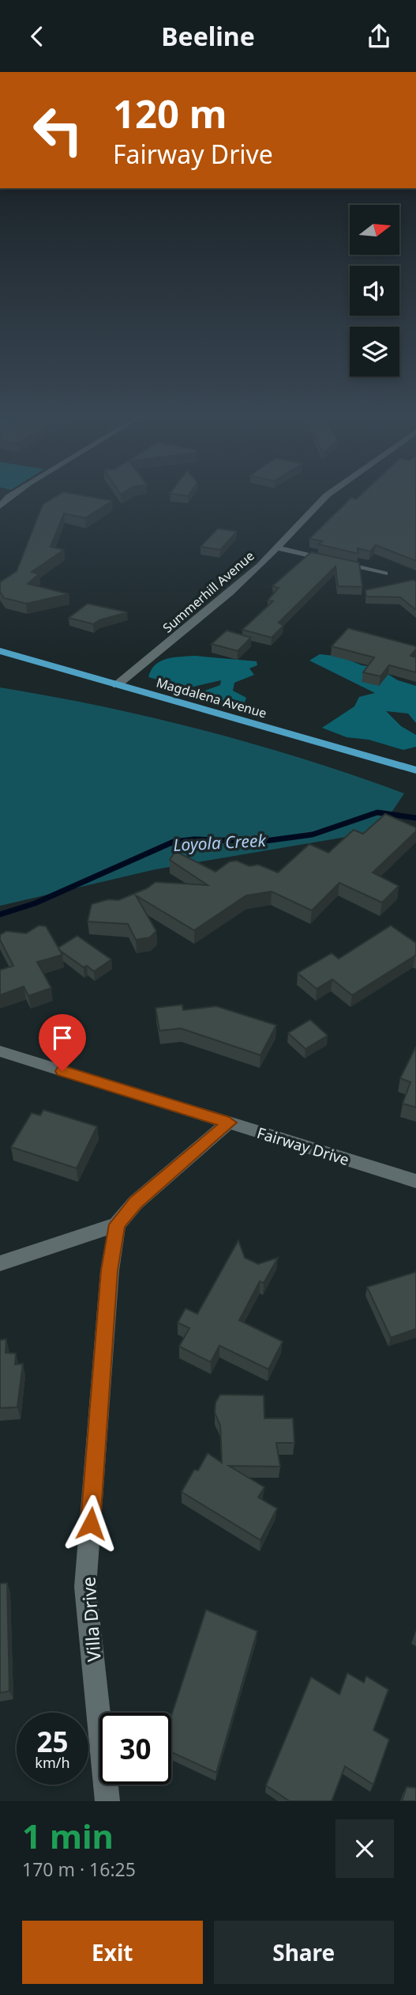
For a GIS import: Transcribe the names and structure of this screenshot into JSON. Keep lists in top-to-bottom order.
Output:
{
  "streets": {
    "main road": ["Magdalena Avenue"],
    "street": ["Summerhill Avenue", "Fairway Drive", "Villa Drive"]
  },
  "crossings": [
    ["Summerhill Avenue", "Magdalena Avenue"]
  ],
  "water": ["Loyola Creek"],
  "north": "right",
  "page": {
    "header": "Beeline",
    "turn": ["120 m", "Fairway Drive"],
    "speed": "25 km/h",
    "limit": "30",
    "heading": ["1 min", "170 m · 16:25"],
    "buttons": ["Exit", "Share"]
  }
}
